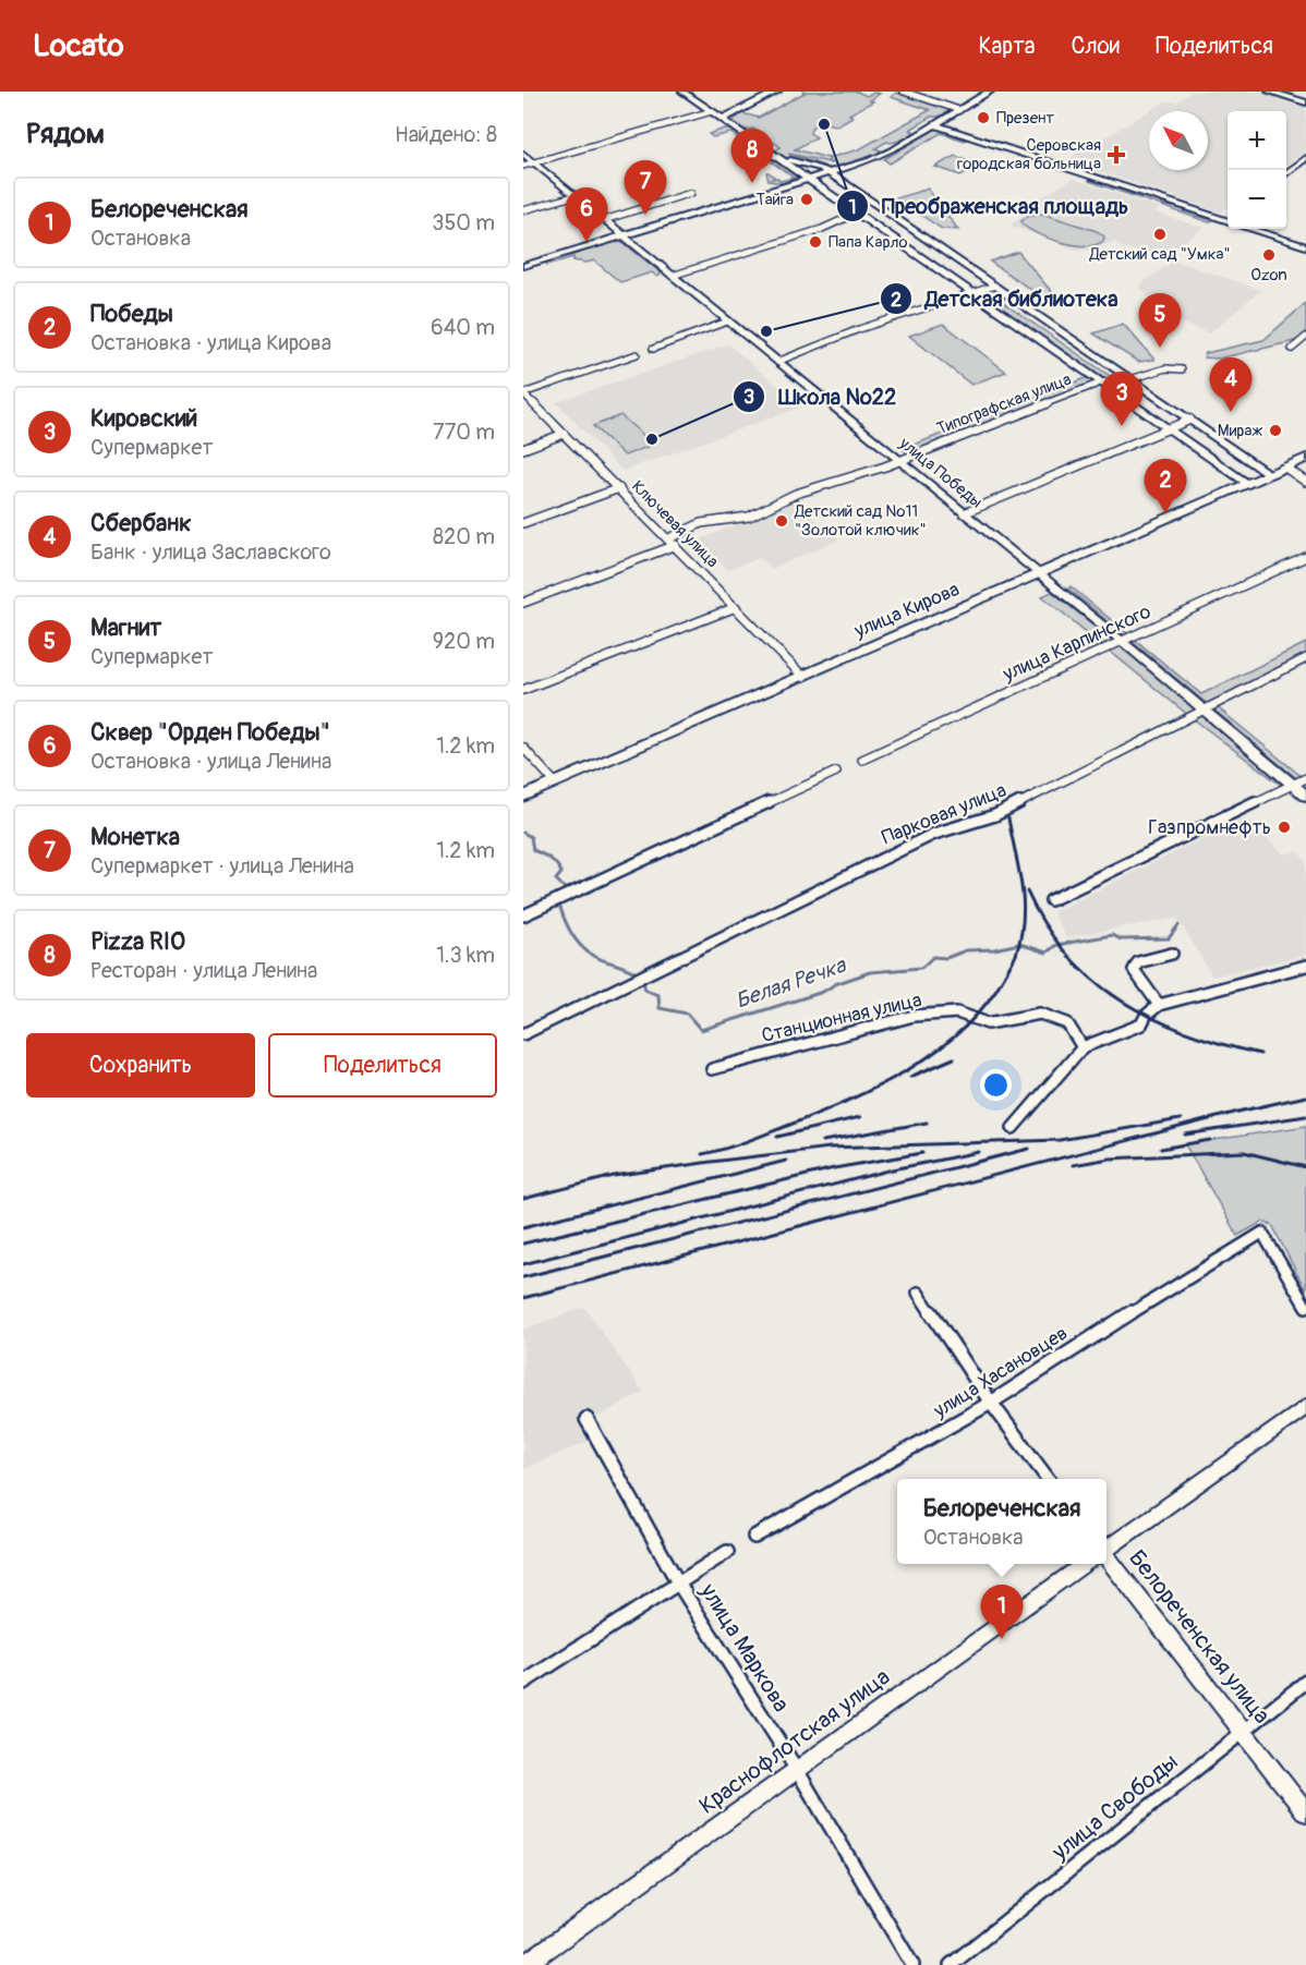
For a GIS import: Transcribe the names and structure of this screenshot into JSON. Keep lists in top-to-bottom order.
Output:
{
  "streets": {
    "main road": ["улица Кирова"],
    "street": [
      "Типографская улица",
      "улица Победы",
      "Ключевая улица",
      "улица Карпинского",
      "Парковая улица",
      "Станционная улица",
      "улица Хасановцев",
      "Белореченская улица",
      "улица Маркова",
      "Краснофлотская улица",
      "улица Свободы"
    ]
  },
  "crossings": [
    ["Типографская улица", "улица Победы"],
    ["Типографская улица", "Ключевая улица"],
    ["улица Победы", "улица Кирова"],
    ["улица Победы", "улица Карпинского"],
    ["улица Победы", "Парковая улица"],
    ["Ключевая улица", "улица Кирова"],
    ["Белореченская улица", "улица Свободы"],
    ["улица Маркова", "Краснофлотская улица"]
  ],
  "water": ["Белая Речка"],
  "places": {
    "other": [
      "Презент",
      "Преображенская площадь",
      "Тайга",
      "Детский сад \"Умка\"",
      "Папа Карло",
      "Ozon",
      "Детская библиотека",
      "Мираж",
      "Школа №22",
      "Детский сад №11 \"Золотой ключик\"",
      "Газпромнефть"
    ],
    "health": ["Серовская городская больница"]
  },
  "north": "top left",
  "page": {
    "header": "Locato",
    "nav": ["Карта", "Слои", "Поделиться"],
    "heading": ["Рядом", "Найдено: 8"],
    "map_buttons": ["+", "−"],
    "pins": [
      "8",
      "7",
      "6",
      "5",
      "4",
      "3",
      "2",
      "1"
    ],
    "list": [
      {
        "mark": "1",
        "name": "Белореченская",
        "note": "Остановка",
        "value": "350 m"
      },
      {
        "mark": "2",
        "name": "Победы",
        "note": "Остановка · улица Кирова",
        "value": "640 m"
      },
      {
        "mark": "3",
        "name": "Кировский",
        "note": "Супермаркет",
        "value": "770 m"
      },
      {
        "mark": "4",
        "name": "Сбербанк",
        "note": "Банк · улица Заславского",
        "value": "820 m"
      },
      {
        "mark": "5",
        "name": "Магнит",
        "note": "Супермаркет",
        "value": "920 m"
      },
      {
        "mark": "6",
        "name": "Сквер \"Орден Победы\"",
        "note": "Остановка · улица Ленина",
        "value": "1.2 km"
      },
      {
        "mark": "7",
        "name": "Монетка",
        "note": "Супермаркет · улица Ленина",
        "value": "1.2 km"
      },
      {
        "mark": "8",
        "name": "Pizza RIO",
        "note": "Ресторан · улица Ленина",
        "value": "1.3 km"
      }
    ],
    "buttons": ["Сохранить", "Поделиться"],
    "popup": ["Белореченская", "Остановка"]
  }
}
